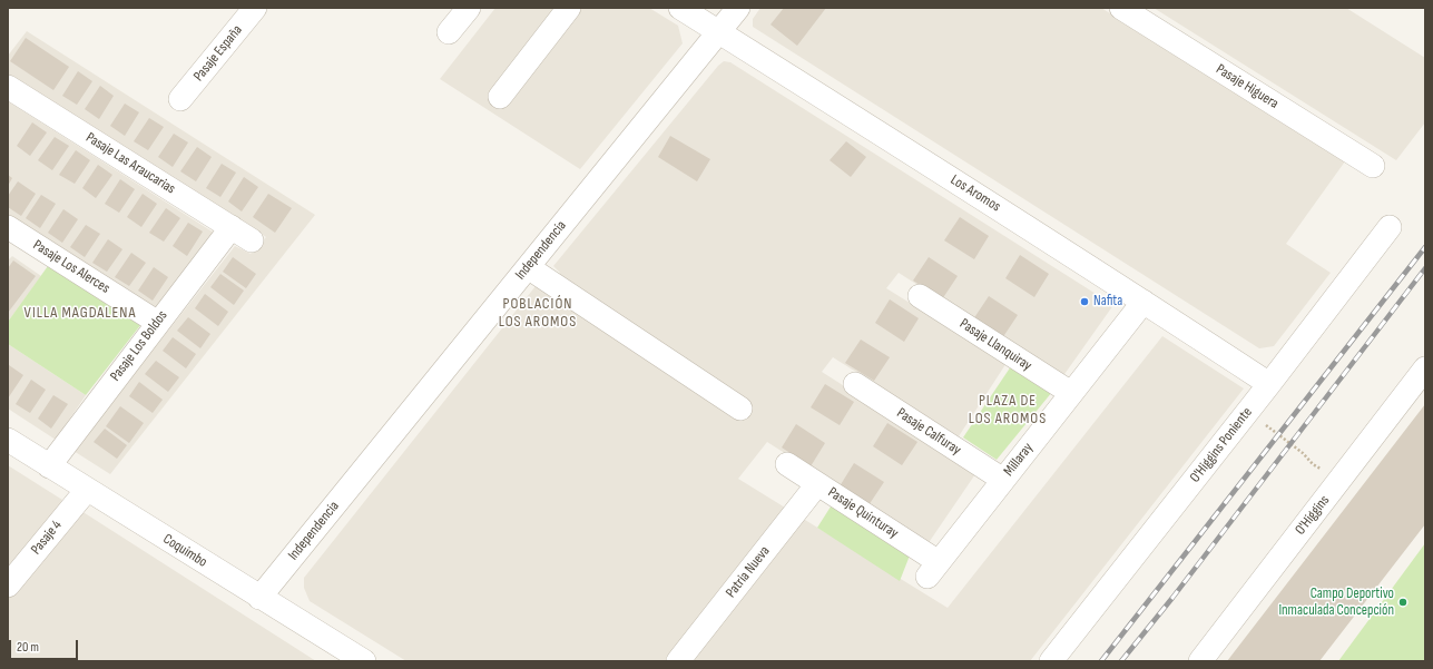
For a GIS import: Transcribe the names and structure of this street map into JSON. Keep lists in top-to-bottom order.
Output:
{
  "streets": {
    "street": [
      "Pasaje España",
      "Pasaje Higuera",
      "Pasaje Las Araucarias",
      "Los Aromos",
      "Independencia",
      "Pasaje Los Alerces",
      "Pasaje Llanquiray",
      "Pasaje Los Boldos",
      "Pasaje Calfuray",
      "O'Higgins Poniente",
      "Millaray",
      "Pasaje Quinturay",
      "O'Higgins",
      "Pasaje 4",
      "Coquimbo",
      "Patria Nueva"
    ]
  },
  "crossings": [
    ["Pasaje Las Araucarias", "Pasaje Los Boldos"],
    ["Los Aromos", "Independencia"],
    ["Los Aromos", "O'Higgins Poniente"],
    ["Los Aromos", "Millaray"],
    ["Independencia", "Coquimbo"],
    ["Pasaje Los Alerces", "Pasaje Los Boldos"],
    ["Pasaje Llanquiray", "Millaray"],
    ["Pasaje Los Boldos", "Coquimbo"],
    ["Pasaje Calfuray", "Millaray"],
    ["Millaray", "Pasaje Quinturay"],
    ["Pasaje Quinturay", "Patria Nueva"],
    ["Pasaje 4", "Coquimbo"]
  ],
  "districts": ["POBLACIÓN LOS AROMOS", "VILLA MAGDALENA", "PLAZA DE LOS AROMOS"],
  "places": ["Nafita", "Campo Deportivo Inmaculada Concepción"],
  "scale_bar": "20 m"
}
